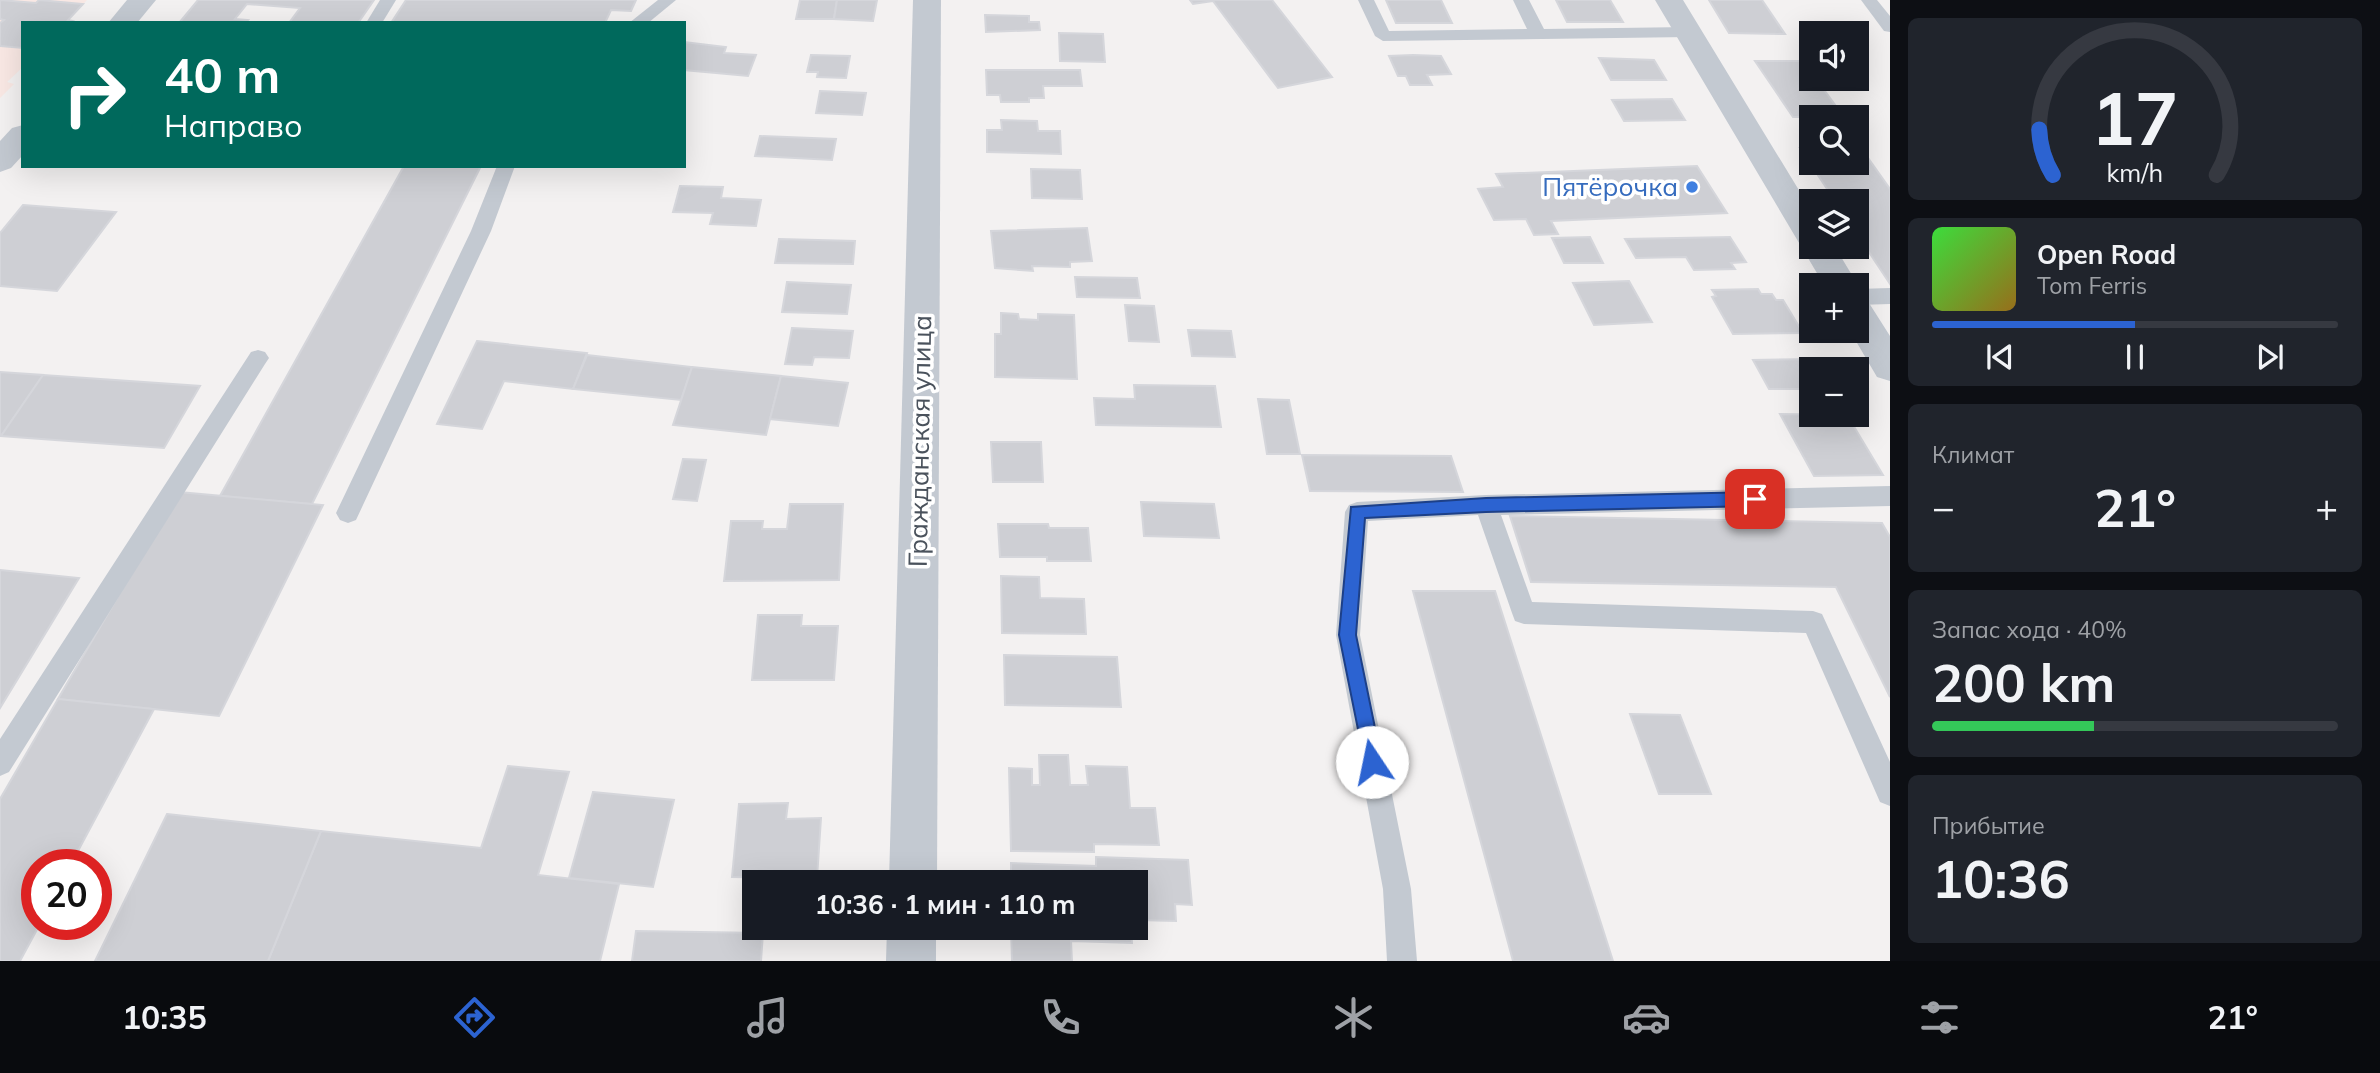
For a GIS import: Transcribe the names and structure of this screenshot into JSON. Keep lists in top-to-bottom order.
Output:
{
  "streets": {
    "street": ["Гражданская улица"]
  },
  "places": ["Пятёрочка"],
  "page": {
    "map_buttons": ["+", "−"],
    "turn": ["40 m", "Направо"],
    "song": ["Open Road", "Tom Ferris"],
    "tile": [
      "Климат",
      ["Запас хода · 40%", "200 km"],
      ["Прибытие", "10:36"]
    ],
    "heat": ["−", "21°", "+"],
    "limit": "20",
    "trip": "10:36 · 1 мин · 110 m",
    "tabs": ["10:35", "21°"],
    "gauge": ["17", "km/h"]
  }
}
